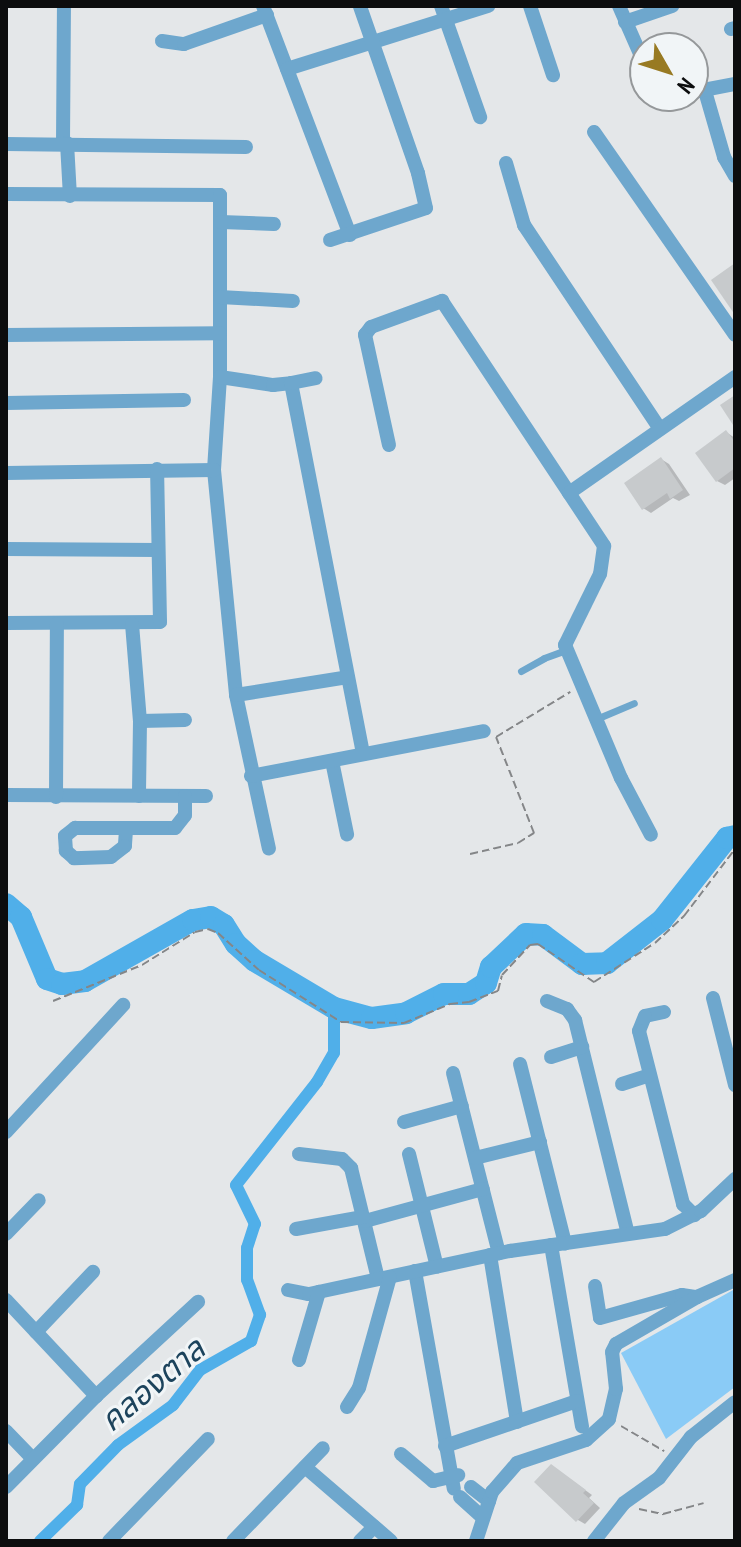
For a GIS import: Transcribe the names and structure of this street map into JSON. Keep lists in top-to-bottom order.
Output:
{
  "water": ["คลองตาล"],
  "north": "bottom right"
}
